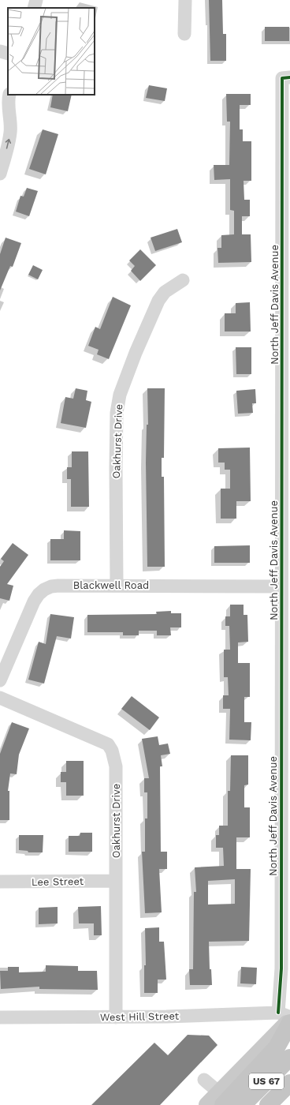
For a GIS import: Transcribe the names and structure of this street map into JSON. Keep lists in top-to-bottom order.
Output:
{
  "streets": {
    "highway": ["US 67"],
    "street": [
      "North Jeff Davis Avenue",
      "Oakhurst Drive",
      "Blackwell Road",
      "Lee Street",
      "West Hill Street"
    ]
  },
  "crossings": [
    ["North Jeff Davis Avenue", "Blackwell Road"],
    ["North Jeff Davis Avenue", "West Hill Street"],
    ["Oakhurst Drive", "Blackwell Road"],
    ["Oakhurst Drive", "Lee Street"],
    ["Oakhurst Drive", "West Hill Street"]
  ]
}
